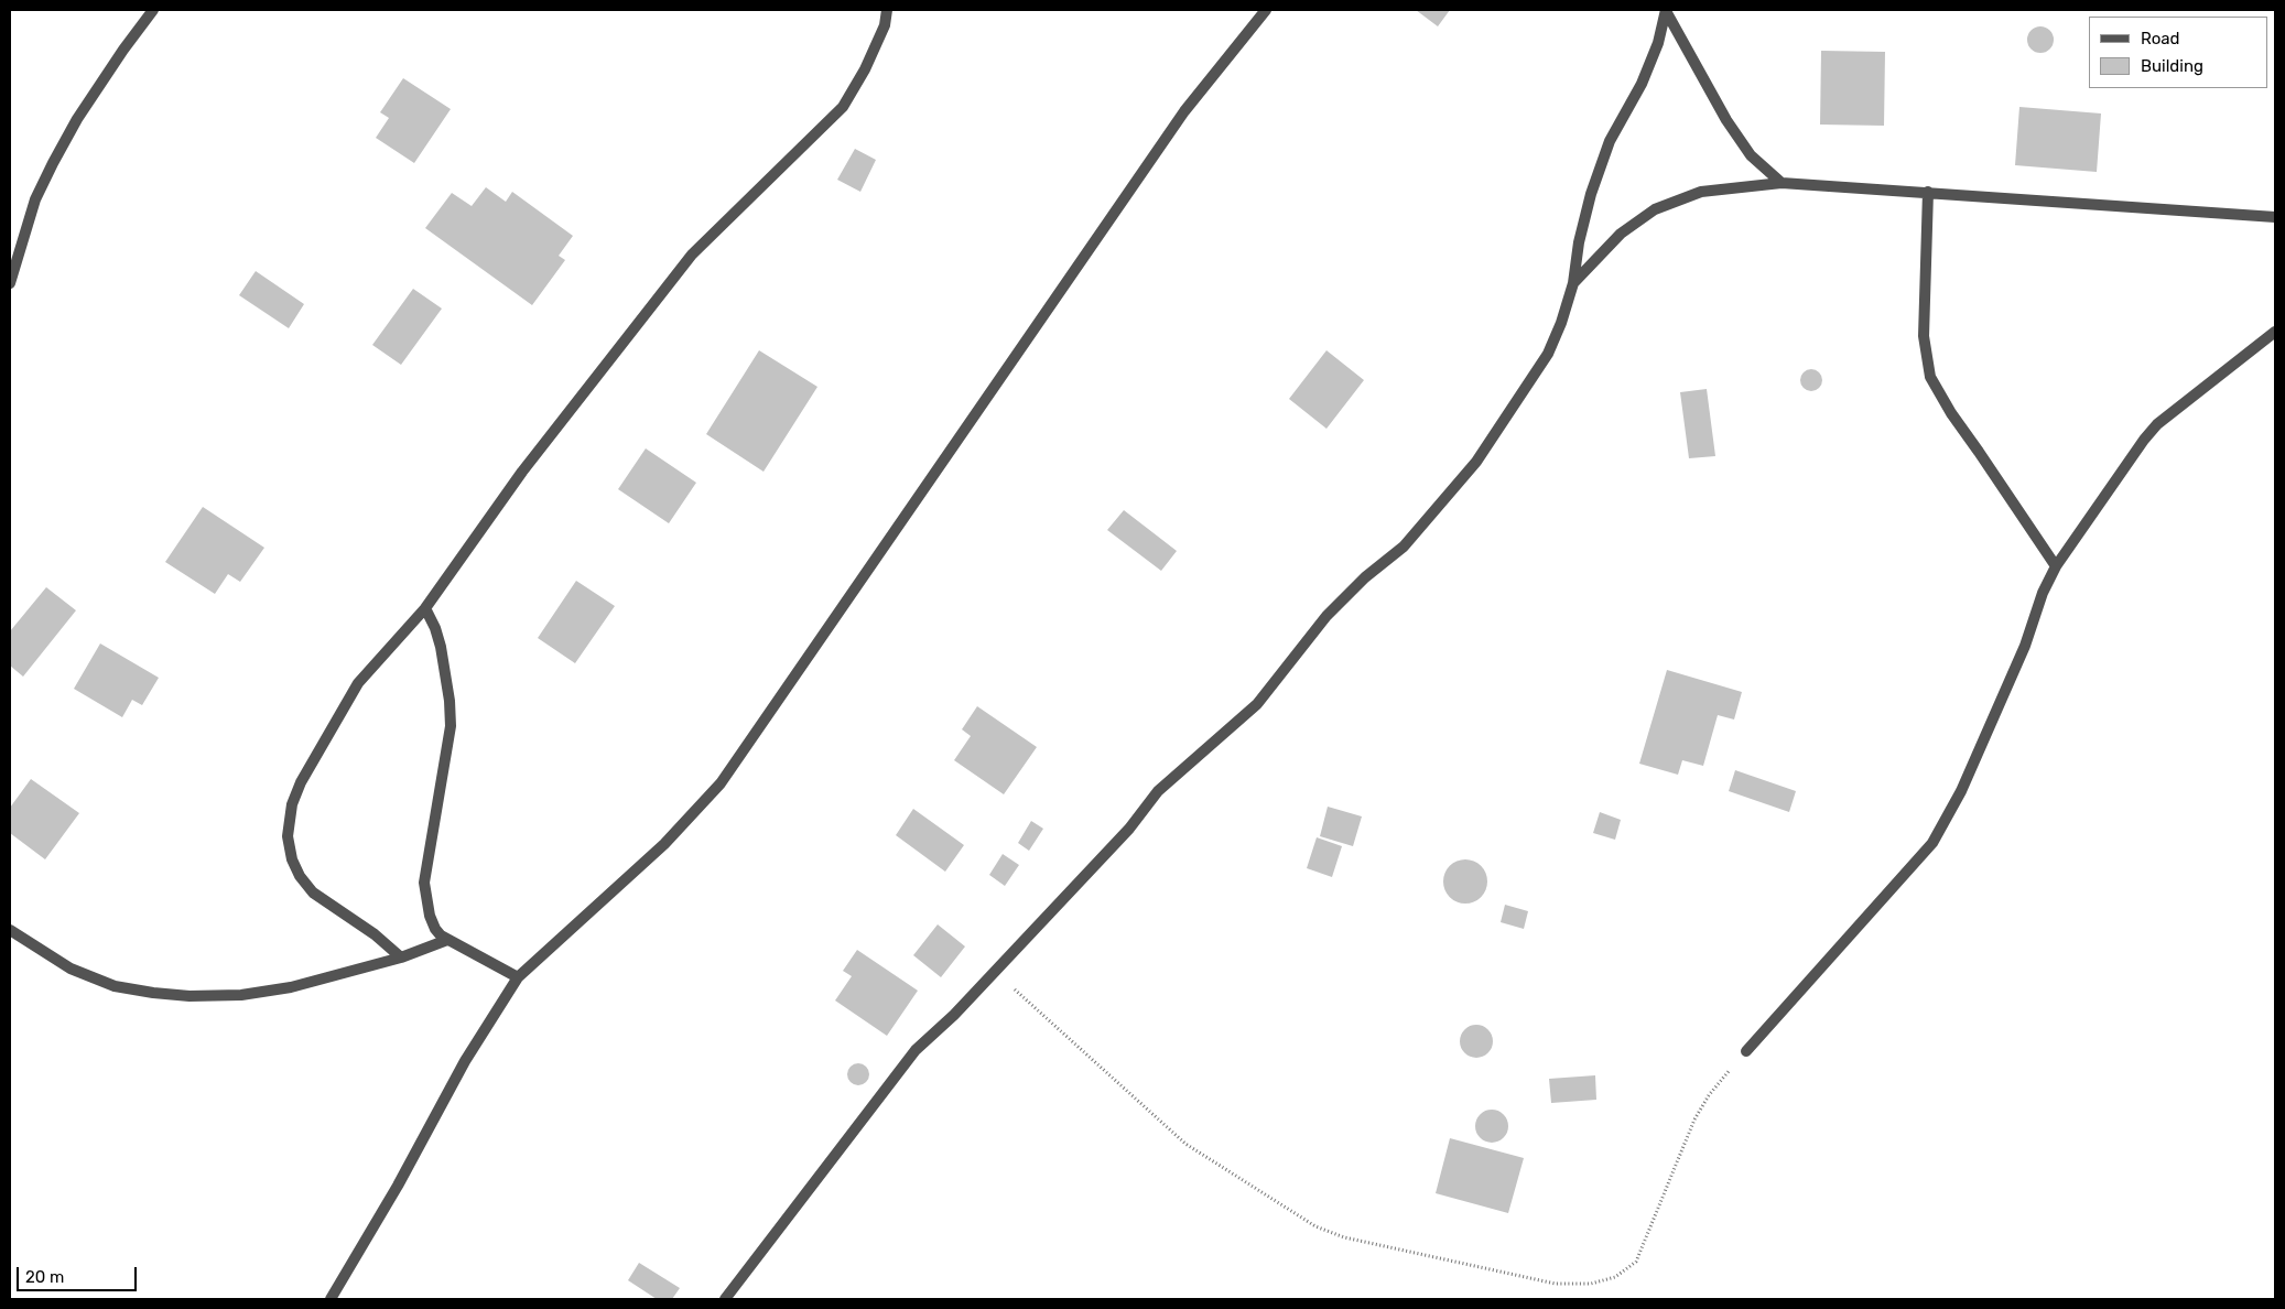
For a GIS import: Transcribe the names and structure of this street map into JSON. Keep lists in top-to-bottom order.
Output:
{
  "legend": ["Road", "Building"],
  "scale_bar": "20 m"
}
